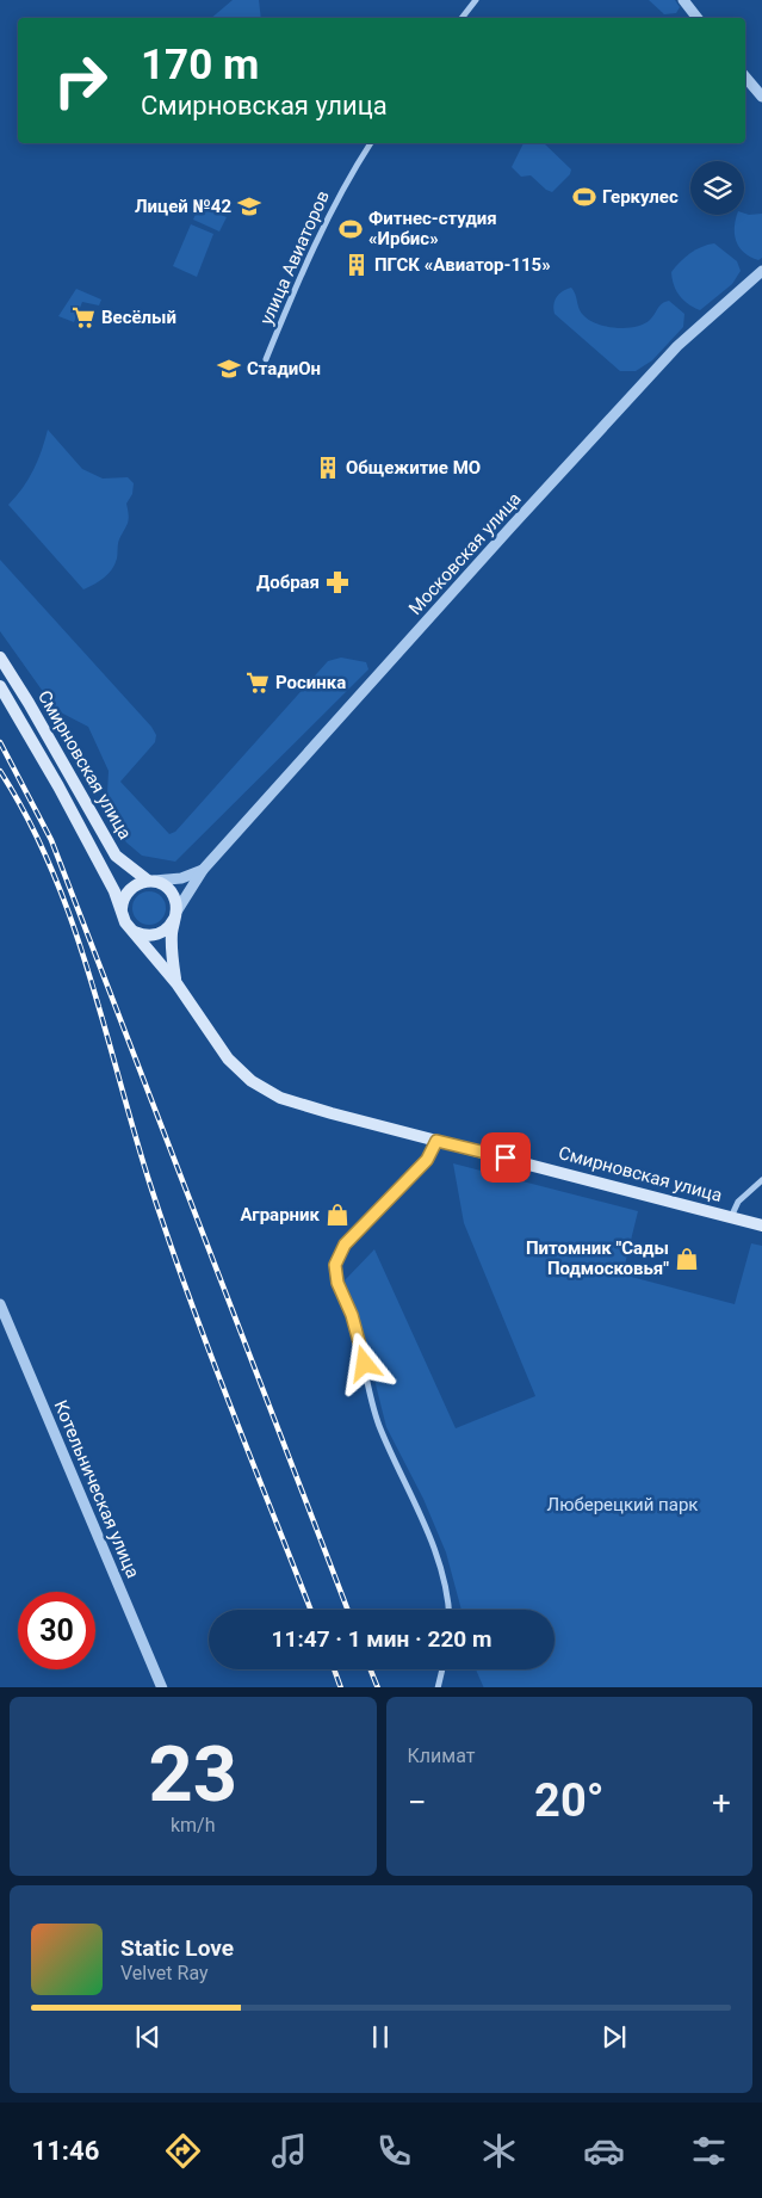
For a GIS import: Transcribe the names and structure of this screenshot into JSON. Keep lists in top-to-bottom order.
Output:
{
  "streets": {
    "main road": ["Смирновская улица"],
    "street": ["улица Авиаторов", "Московская улица", "Котельническая улица"]
  },
  "crossings": [
    ["Московская улица", "Смирновская улица"]
  ],
  "parks": ["Люберецкий парк"],
  "places": {
    "sports": ["Геркулес", "Фитнес-студия «Ирбис»"],
    "school or university": ["Лицей №42", "СтадиОн"],
    "building": ["ПГСК «Авиатор-115»", "Общежитие МО"],
    "supermarket": ["Весёлый", "Росинка"],
    "pharmacy": ["Добрая"],
    "shop": ["Аграрник", "Питомник \"Сады Подмосковья\""]
  },
  "page": {
    "turn": ["170 m", "Смирновская улица"],
    "limit": "30",
    "trip": "11:47 · 1 мин · 220 m",
    "tile": [
      ["23", "km/h"],
      "Климат"
    ],
    "heat": ["−", "20°", "+"],
    "song": ["Static Love", "Velvet Ray"],
    "tabs": "11:46"
  }
}
